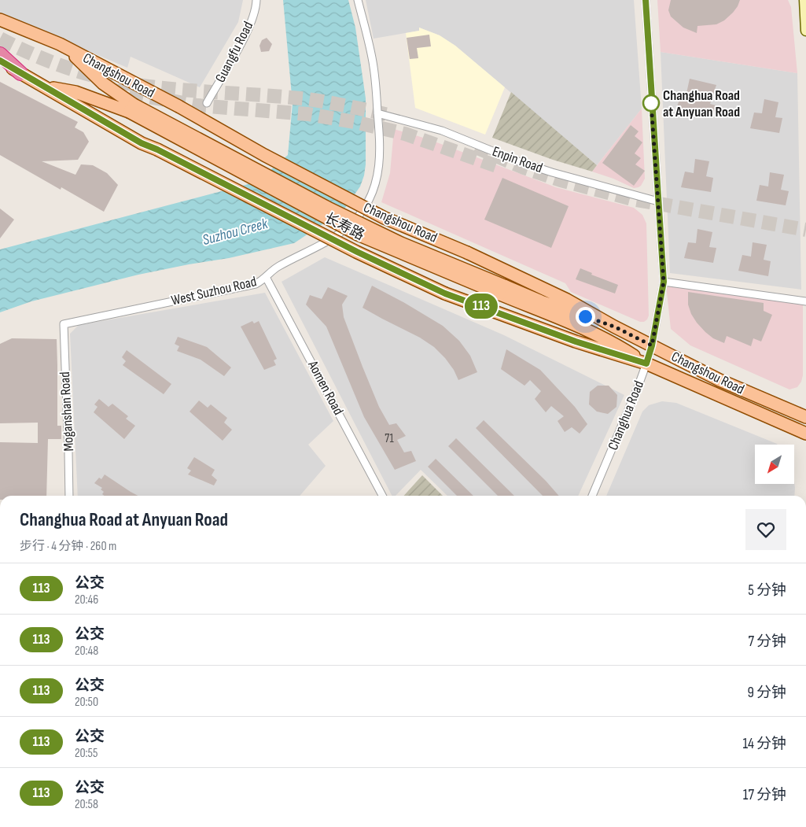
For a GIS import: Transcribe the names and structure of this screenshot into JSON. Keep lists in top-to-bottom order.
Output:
{
  "streets": {
    "main road": ["Changshou Road", "长寿路"],
    "street": [
      "Guangfu Road",
      "Enpin Road",
      "West Suzhou Road",
      "Aomen Road",
      "Moganshan Road",
      "Changhua Road"
    ]
  },
  "crossings": [
    ["Changshou Road", "长寿路"],
    ["Changshou Road", "Changhua Road"],
    ["Enpin Road", "West Suzhou Road"],
    ["Enpin Road", "Changhua Road"],
    ["长寿路", "Changhua Road"],
    ["West Suzhou Road", "Aomen Road"],
    ["West Suzhou Road", "Moganshan Road"]
  ],
  "water": ["Suzhou Creek"],
  "places": ["Changhua Road at Anyuan Road"],
  "lines": ["bus line 113"],
  "house_numbers": ["71"],
  "north": "bottom left",
  "page": {
    "on_map": "113",
    "heading": ["Changhua Road at Anyuan Road", "步行 · 4 分钟 · 260 m"],
    "list": [
      {
        "mark": "113",
        "name": "公交",
        "note": "20:46",
        "value": "5 分钟"
      },
      {
        "mark": "113",
        "name": "公交",
        "note": "20:48",
        "value": "7 分钟"
      },
      {
        "mark": "113",
        "name": "公交",
        "note": "20:50",
        "value": "9 分钟"
      },
      {
        "mark": "113",
        "name": "公交",
        "note": "20:55",
        "value": "14 分钟"
      },
      {
        "mark": "113",
        "name": "公交",
        "note": "20:58",
        "value": "17 分钟"
      }
    ]
  }
}
